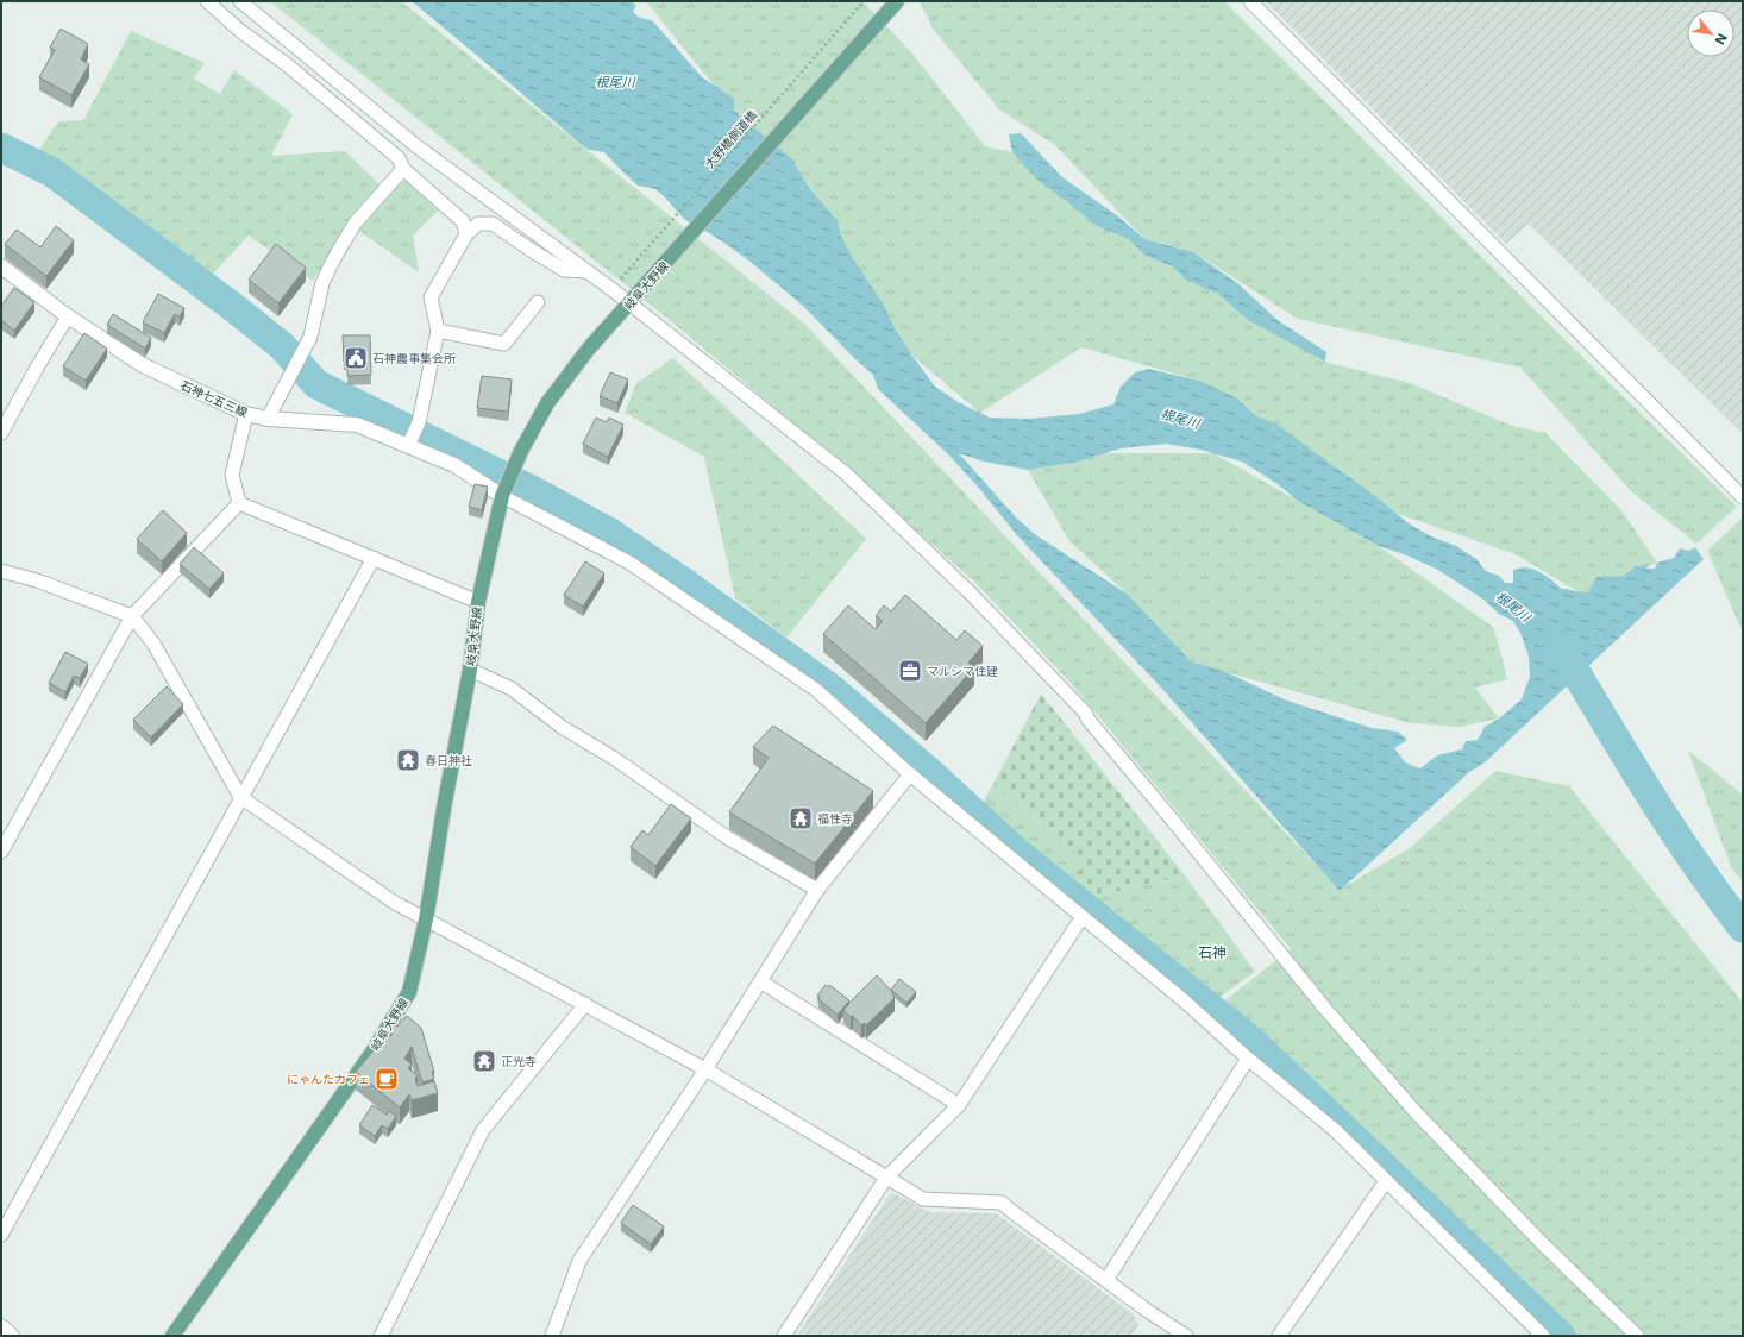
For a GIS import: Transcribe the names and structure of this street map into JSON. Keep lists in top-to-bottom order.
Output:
{
  "streets": {
    "main road": ["岐阜大野線", "石神七五三線"],
    "path": ["大野橋側道橋"]
  },
  "crossings": [
    ["岐阜大野線", "石神七五三線"]
  ],
  "districts": ["石神"],
  "water": ["根尾川"],
  "places": {
    "public building": ["石神農事集会所"],
    "office": ["マルシマ住建"],
    "temple": ["春日神社", "福性寺", "正光寺"],
    "cafe": ["にゃんたカフェ"]
  },
  "north": "bottom right"
}
